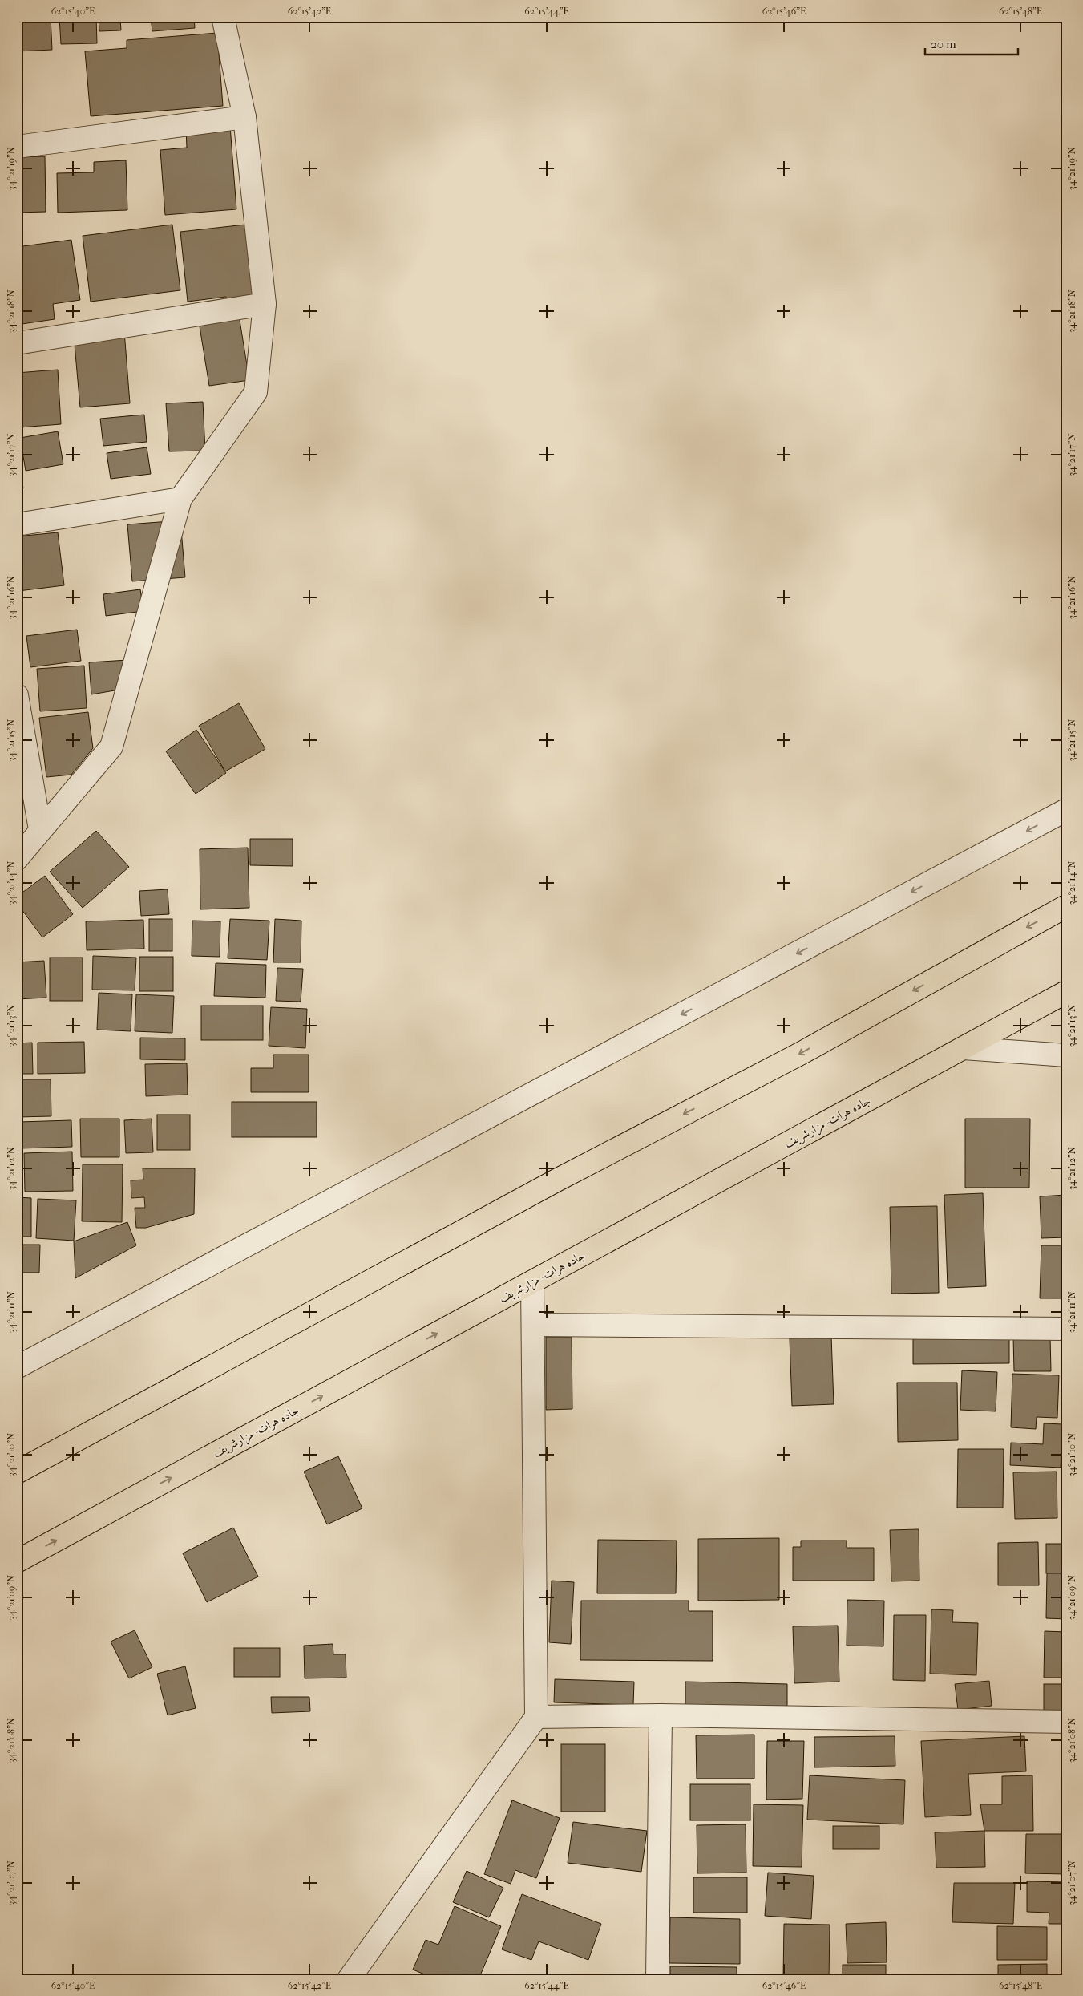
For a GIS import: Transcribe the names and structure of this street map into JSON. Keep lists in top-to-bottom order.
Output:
{
  "streets": {
    "highway": ["جاده هرات- مزارشریف"]
  },
  "scale_bar": "20 m",
  "coordinates": [
    "62°15'40\"E",
    "62°15'42\"E",
    "62°15'44\"E",
    "62°15'46\"E",
    "62°15'48\"E",
    "34°21'19\"N",
    "34°21'18\"N",
    "34°21'17\"N",
    "34°21'16\"N",
    "34°21'15\"N",
    "34°21'14\"N",
    "34°21'13\"N",
    "34°21'12\"N",
    "34°21'11\"N",
    "34°21'10\"N",
    "34°21'09\"N",
    "34°21'08\"N",
    "34°21'07\"N"
  ]
}
